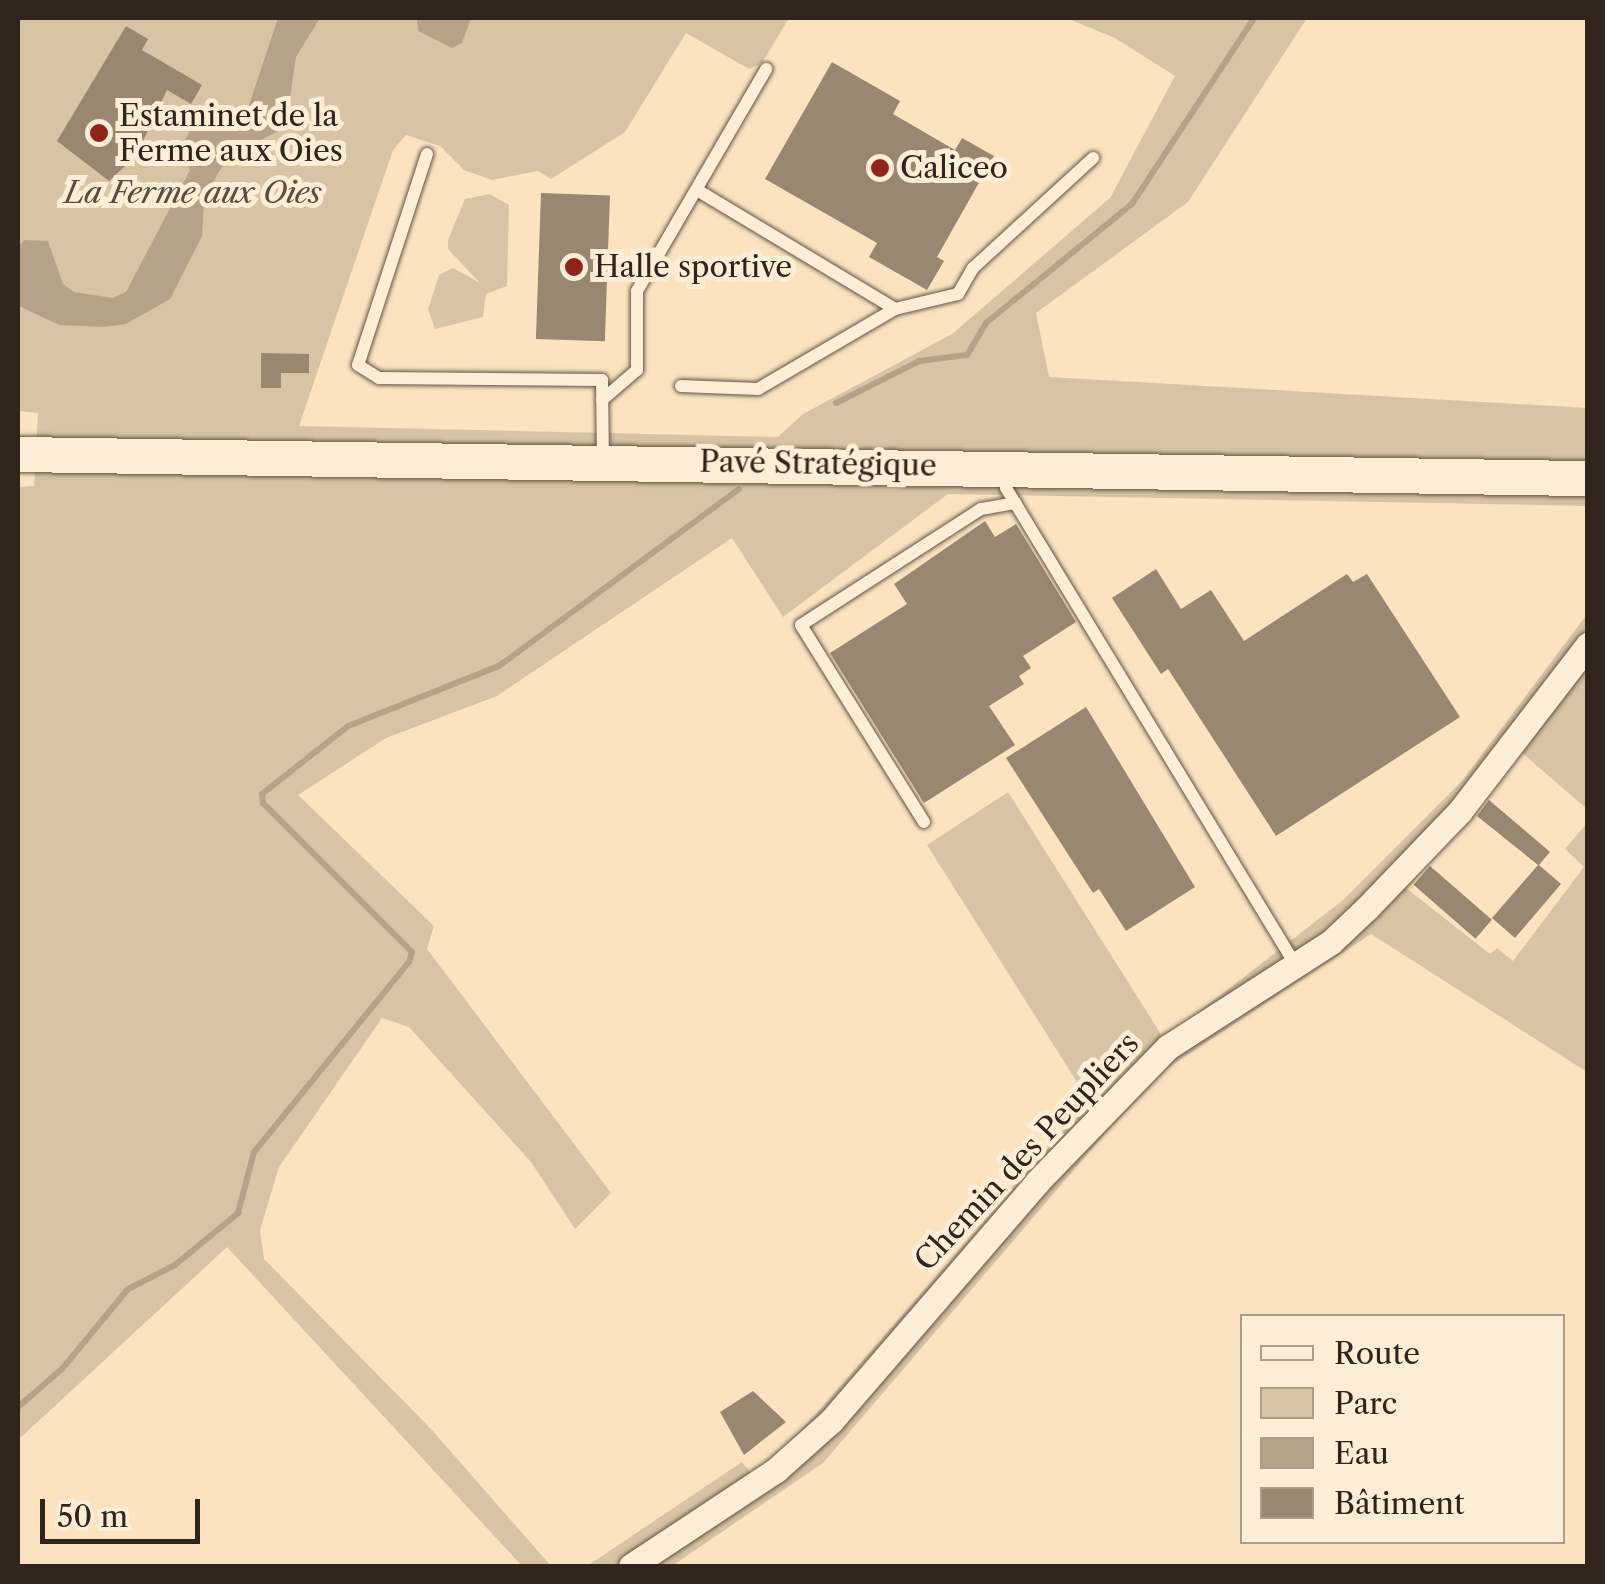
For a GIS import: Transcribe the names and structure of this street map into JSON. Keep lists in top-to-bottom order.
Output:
{
  "streets": {
    "main road": ["Pavé Stratégique"],
    "street": ["Chemin des Peupliers"]
  },
  "parks": ["La Ferme aux Oies"],
  "places": ["Estaminet de la Ferme aux Oies", "Caliceo", "Halle sportive"],
  "legend": [
    "Route",
    "Parc",
    "Eau",
    "Bâtiment"
  ],
  "scale_bar": "50 m"
}
